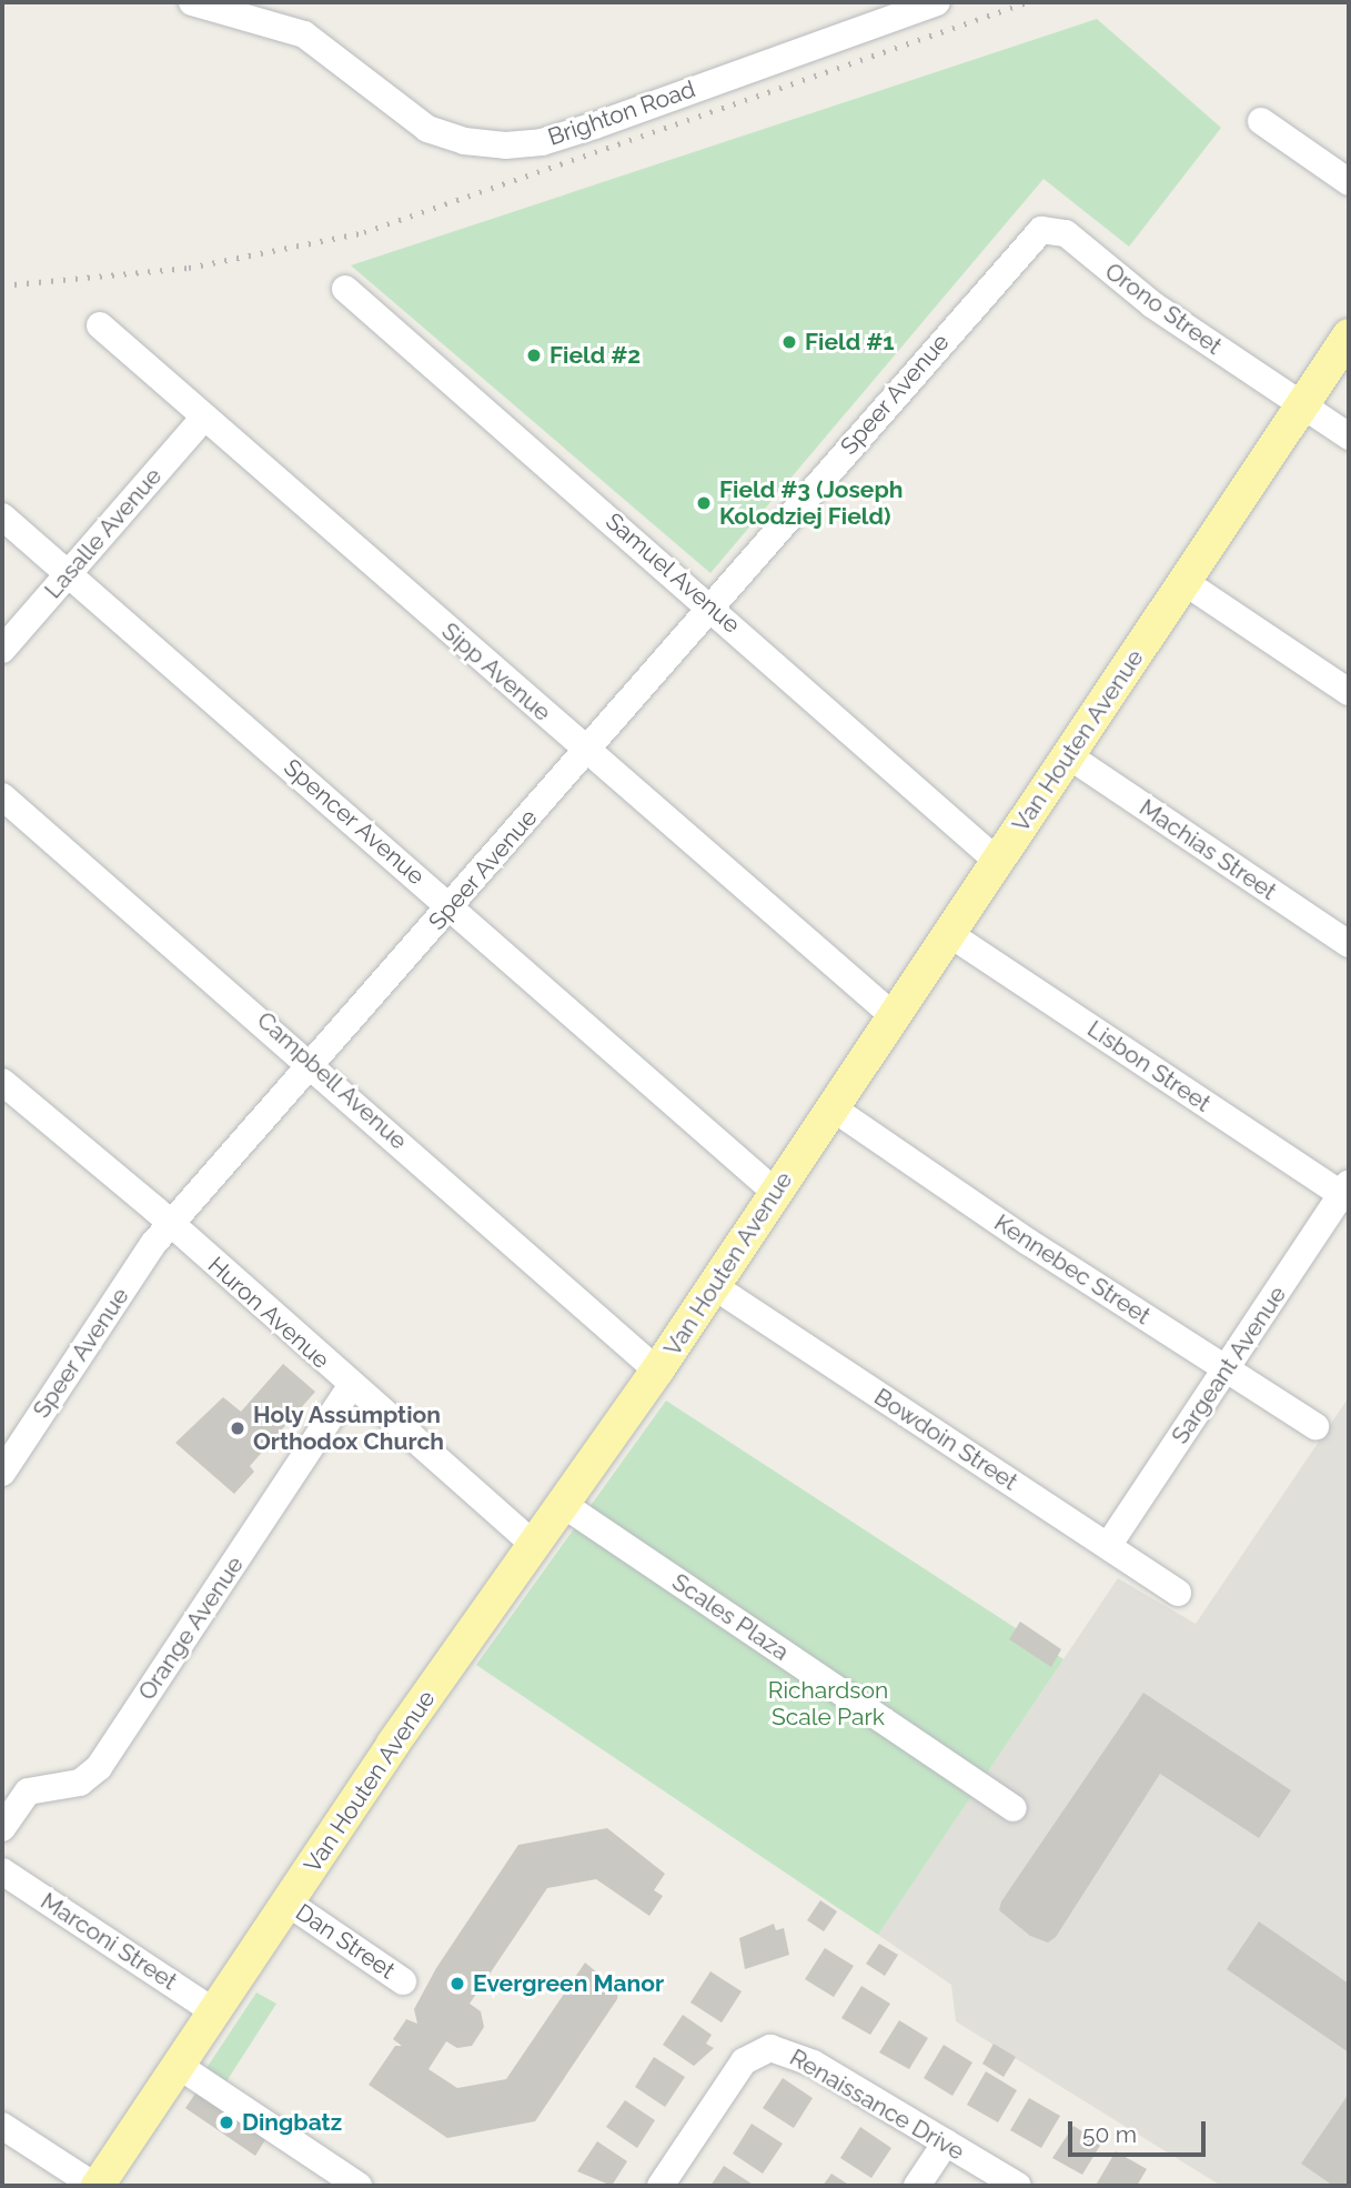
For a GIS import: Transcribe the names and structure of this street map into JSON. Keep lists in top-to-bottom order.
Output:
{
  "streets": {
    "main road": ["Van Houten Avenue"],
    "street": [
      "Brighton Road",
      "Orono Street",
      "Speer Avenue",
      "Lasalle Avenue",
      "Samuel Avenue",
      "Sipp Avenue",
      "Spencer Avenue",
      "Machias Street",
      "Lisbon Street",
      "Campbell Avenue",
      "Kennebec Street",
      "Huron Avenue",
      "Sargeant Avenue",
      "Bowdoin Street",
      "Scales Plaza",
      "Orange Avenue",
      "Marconi Street",
      "Dan Street",
      "Renaissance Drive"
    ]
  },
  "crossings": [
    ["Orono Street", "Speer Avenue"],
    ["Orono Street", "Van Houten Avenue"],
    ["Speer Avenue", "Samuel Avenue"],
    ["Speer Avenue", "Sipp Avenue"],
    ["Speer Avenue", "Spencer Avenue"],
    ["Speer Avenue", "Campbell Avenue"],
    ["Speer Avenue", "Huron Avenue"],
    ["Lasalle Avenue", "Sipp Avenue"],
    ["Lasalle Avenue", "Spencer Avenue"],
    ["Samuel Avenue", "Van Houten Avenue"],
    ["Sipp Avenue", "Van Houten Avenue"],
    ["Van Houten Avenue", "Spencer Avenue"],
    ["Van Houten Avenue", "Machias Street"],
    ["Van Houten Avenue", "Lisbon Street"],
    ["Van Houten Avenue", "Campbell Avenue"],
    ["Van Houten Avenue", "Kennebec Street"],
    ["Van Houten Avenue", "Huron Avenue"],
    ["Van Houten Avenue", "Bowdoin Street"],
    ["Van Houten Avenue", "Scales Plaza"],
    ["Van Houten Avenue", "Marconi Street"],
    ["Van Houten Avenue", "Dan Street"],
    ["Lisbon Street", "Sargeant Avenue"],
    ["Kennebec Street", "Sargeant Avenue"],
    ["Huron Avenue", "Orange Avenue"],
    ["Sargeant Avenue", "Bowdoin Street"]
  ],
  "parks": ["Richardson Scale Park"],
  "places": [
    "Field #1",
    "Field #2",
    "Field #3 (Joseph Kolodziej Field)",
    "Holy Assumption Orthodox Church",
    "Evergreen Manor",
    "Dingbatz"
  ],
  "scale_bar": "50 m"
}
